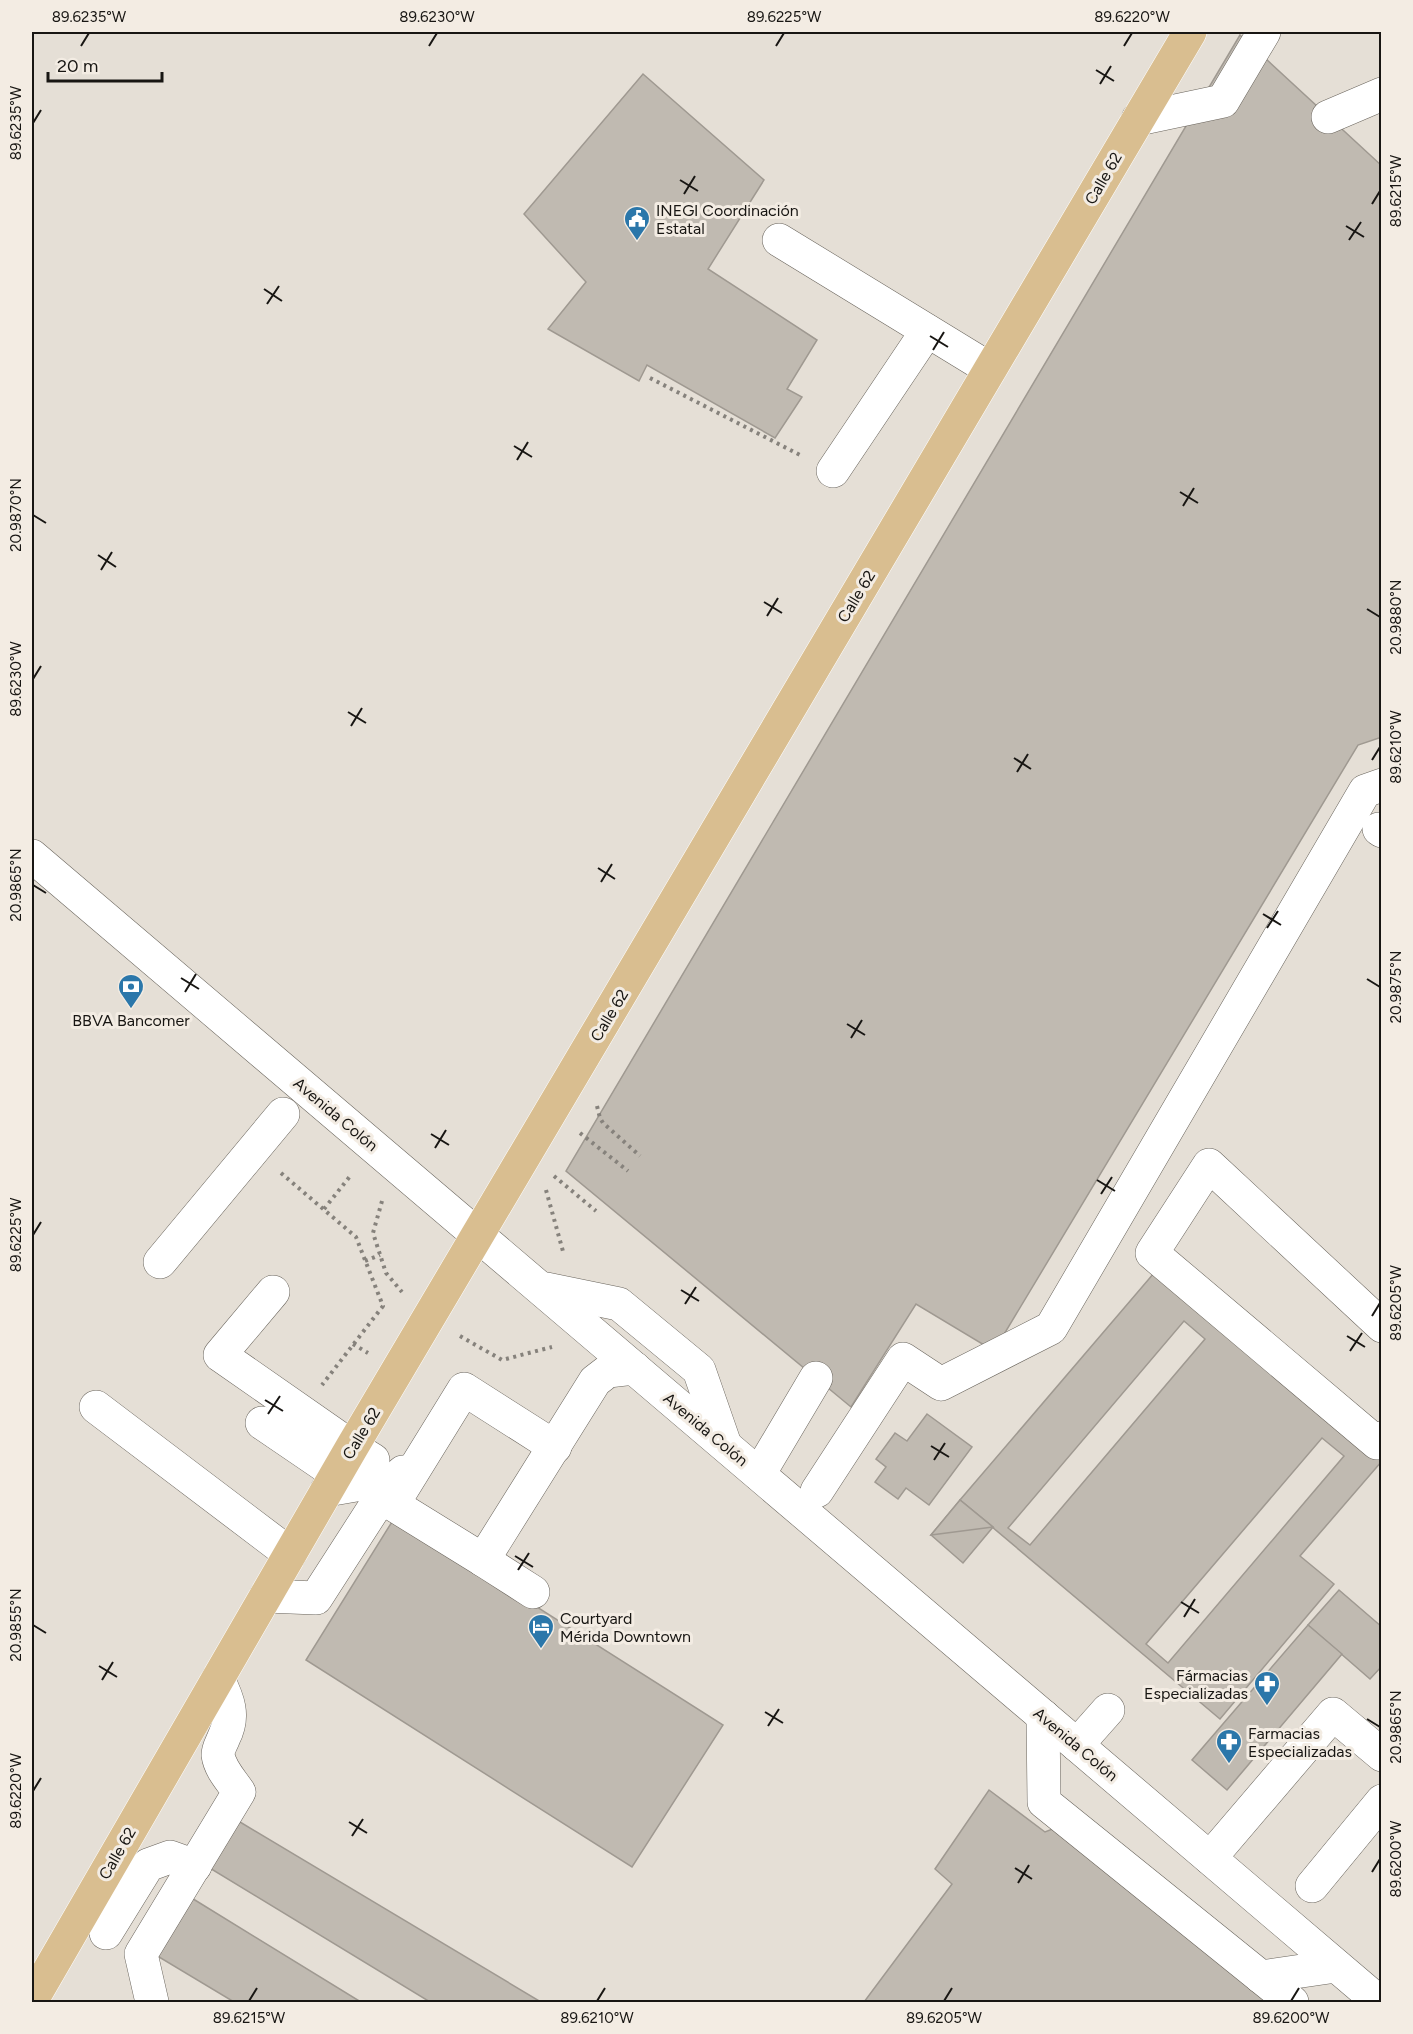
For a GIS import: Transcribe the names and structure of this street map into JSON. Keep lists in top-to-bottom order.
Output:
{
  "streets": {
    "main road": ["Calle 62"],
    "street": ["Avenida Colón"]
  },
  "crossings": [
    ["Calle 62", "Avenida Colón"]
  ],
  "places": {
    "public building": ["INEGI Coordinación Estatal"],
    "bank": ["BBVA Bancomer"],
    "hotel": ["Courtyard Mérida Downtown"],
    "pharmacy": ["Fármacias Especializadas", "Farmacias Especializadas"]
  },
  "scale_bar": "20 m",
  "coordinates": [
    "89.6235°W",
    "89.6230°W",
    "89.6225°W",
    "89.6220°W",
    "89.6215°W",
    "20.9870°N",
    "20.9880°N",
    "89.6210°W",
    "20.9865°N",
    "20.9875°N",
    "89.6205°W",
    "20.9855°N",
    "89.6200°W"
  ]
}
